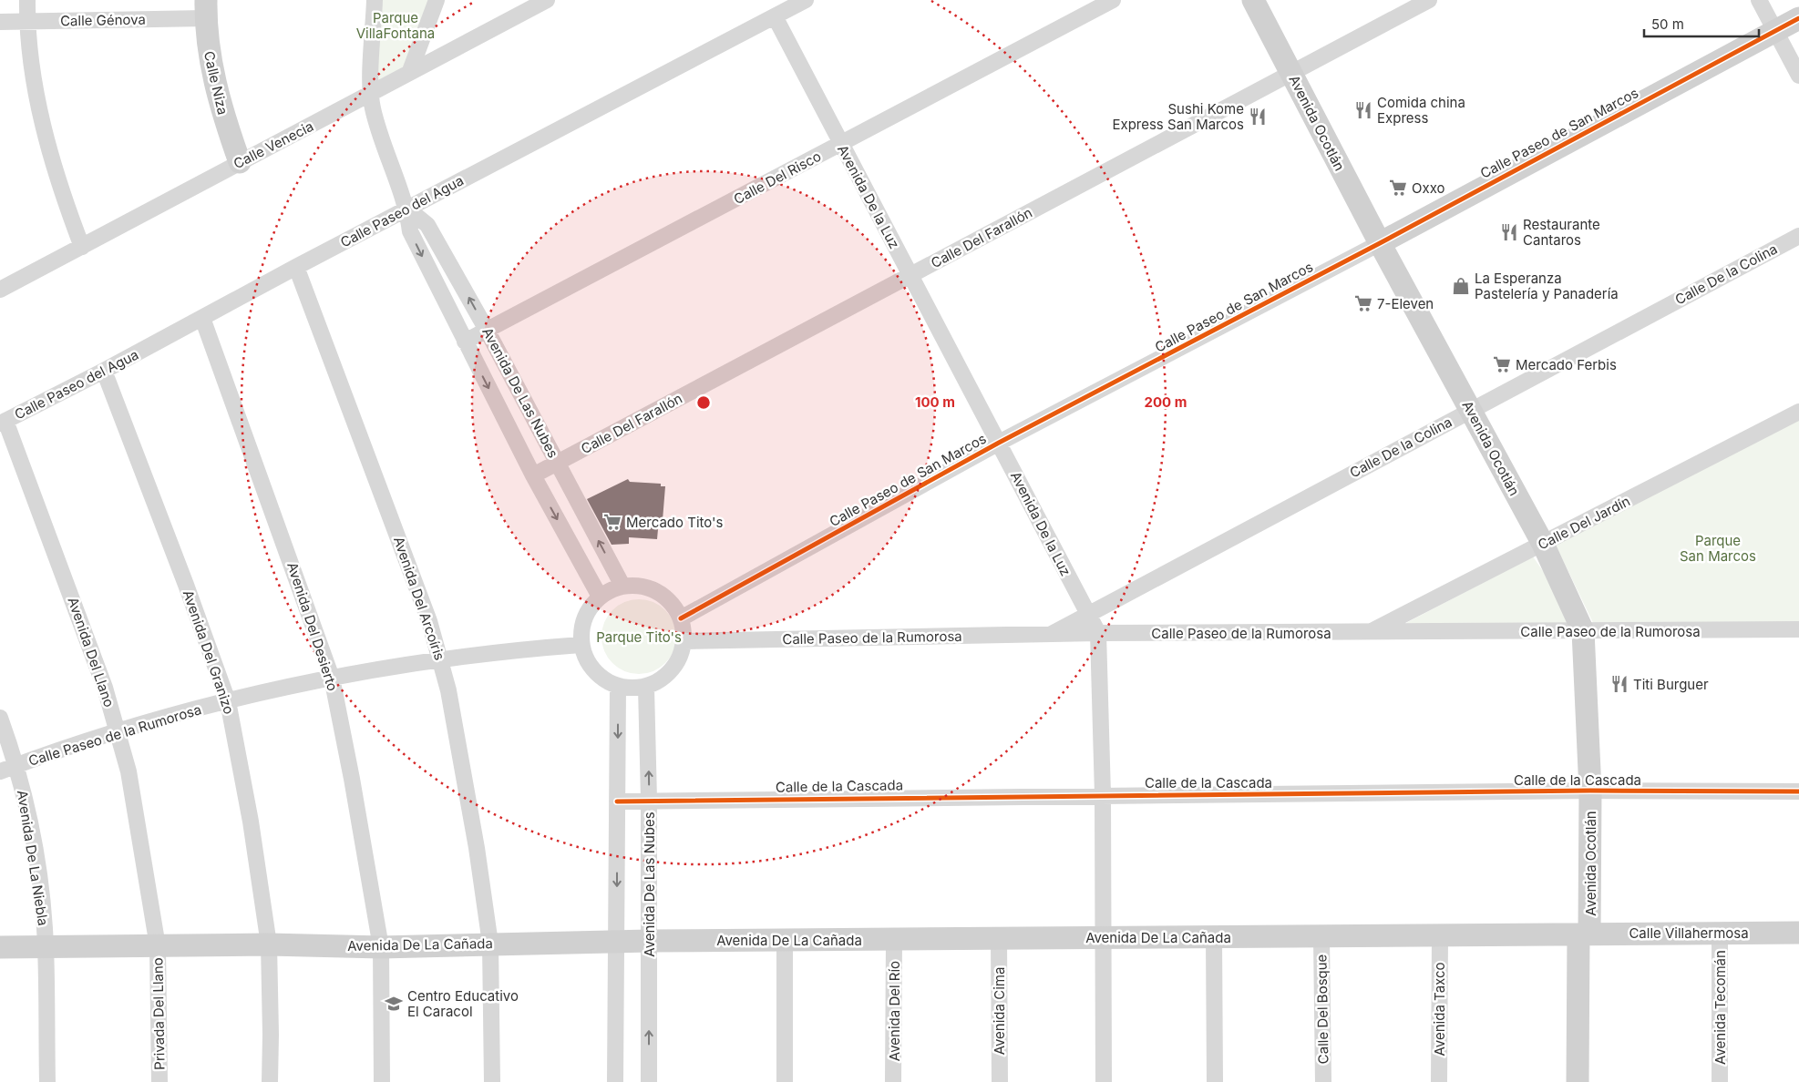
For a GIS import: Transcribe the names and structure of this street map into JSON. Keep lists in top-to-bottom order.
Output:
{
  "streets": {
    "main road": [
      "Calle Niza",
      "Avenida Ocotlán",
      "Calle Paseo de San Marcos",
      "Calle Villahermosa",
      "Avenida De La Cañada"
    ],
    "street": [
      "Calle Génova",
      "Calle Venecia",
      "Calle Del Risco",
      "Avenida De la Luz",
      "Calle Paseo del Agua",
      "Calle Del Farallón",
      "Calle De la Colina",
      "Avenida De Las Nubes",
      "Calle Del Jardín",
      "Avenida Del Arcoíris",
      "Avenida Del Desierto",
      "Calle Paseo de la Rumorosa",
      "Avenida Del Llano",
      "Avenida Del Granizo",
      "Calle de la Cascada",
      "Avenida De La Niebla",
      "Avenida Tecomán",
      "Calle Del Bosque",
      "Avenida Taxco",
      "Avenida Del Río",
      "Avenida Cima",
      "Privada Del Llano"
    ]
  },
  "crossings": [
    ["Calle Génova", "Calle Niza"],
    ["Calle Niza", "Calle Venecia"],
    ["Avenida Ocotlán", "Calle Paseo de San Marcos"],
    ["Avenida Ocotlán", "Calle Del Farallón"],
    ["Avenida Ocotlán", "Calle De la Colina"],
    ["Avenida Ocotlán", "Calle Del Jardín"],
    ["Avenida Ocotlán", "Calle Paseo de la Rumorosa"],
    ["Avenida Ocotlán", "Calle de la Cascada"],
    ["Avenida Ocotlán", "Calle Villahermosa"],
    ["Avenida Ocotlán", "Avenida De La Cañada"],
    ["Calle Paseo de San Marcos", "Avenida De la Luz"],
    ["Calle Paseo de San Marcos", "Avenida De Las Nubes"],
    ["Calle Paseo de San Marcos", "Calle Paseo de la Rumorosa"],
    ["Calle Venecia", "Avenida De Las Nubes"],
    ["Calle Del Risco", "Avenida De la Luz"],
    ["Calle Del Risco", "Avenida De Las Nubes"],
    ["Avenida De la Luz", "Calle Paseo del Agua"],
    ["Avenida De la Luz", "Calle Del Farallón"],
    ["Avenida De la Luz", "Calle De la Colina"],
    ["Avenida De la Luz", "Calle Paseo de la Rumorosa"],
    ["Avenida De la Luz", "Calle de la Cascada"],
    ["Avenida De la Luz", "Avenida De La Cañada"],
    ["Calle Paseo del Agua", "Avenida De Las Nubes"],
    ["Calle Paseo del Agua", "Avenida Del Arcoíris"],
    ["Calle Paseo del Agua", "Avenida Del Desierto"],
    ["Calle Paseo del Agua", "Avenida Del Llano"],
    ["Calle Paseo del Agua", "Avenida Del Granizo"],
    ["Calle Del Farallón", "Avenida De Las Nubes"],
    ["Calle De la Colina", "Calle Paseo de la Rumorosa"],
    ["Avenida De Las Nubes", "Calle Paseo de la Rumorosa"],
    ["Avenida De Las Nubes", "Calle de la Cascada"],
    ["Avenida De Las Nubes", "Avenida De La Cañada"],
    ["Calle Del Jardín", "Calle Paseo de la Rumorosa"],
    ["Avenida Del Arcoíris", "Calle Paseo de la Rumorosa"],
    ["Avenida Del Arcoíris", "Avenida De La Cañada"],
    ["Avenida Del Desierto", "Calle Paseo de la Rumorosa"],
    ["Avenida Del Desierto", "Avenida De La Cañada"],
    ["Calle Paseo de la Rumorosa", "Avenida Del Llano"],
    ["Calle Paseo de la Rumorosa", "Avenida Del Granizo"],
    ["Calle Paseo de la Rumorosa", "Avenida De La Niebla"],
    ["Avenida Del Llano", "Avenida De La Cañada"],
    ["Avenida Del Llano", "Privada Del Llano"],
    ["Avenida Del Granizo", "Avenida De La Cañada"],
    ["Avenida De La Niebla", "Avenida De La Cañada"],
    ["Calle Villahermosa", "Avenida De La Cañada"],
    ["Calle Villahermosa", "Avenida Tecomán"],
    ["Avenida De La Cañada", "Calle Del Bosque"],
    ["Avenida De La Cañada", "Avenida Taxco"],
    ["Avenida De La Cañada", "Avenida Del Río"],
    ["Avenida De La Cañada", "Avenida Cima"],
    ["Avenida De La Cañada", "Privada Del Llano"]
  ],
  "parks": ["Parque VillaFontana", "Parque San Marcos", "Parque Tito's"],
  "places": {
    "restaurant": [
      "Comida china Express",
      "Sushi Kome Express San Marcos",
      "Restaurante Cantaros",
      "Titi Burguer"
    ],
    "supermarket": [
      "Oxxo",
      "7-Eleven",
      "Mercado Ferbis",
      "Mercado Tito's"
    ],
    "shop": ["La Esperanza Pastelería y Panadería"],
    "school or university": ["Centro Educativo El Caracol"]
  },
  "scale_bar": "50 m",
  "rings": ["100 m", "200 m"]
}
